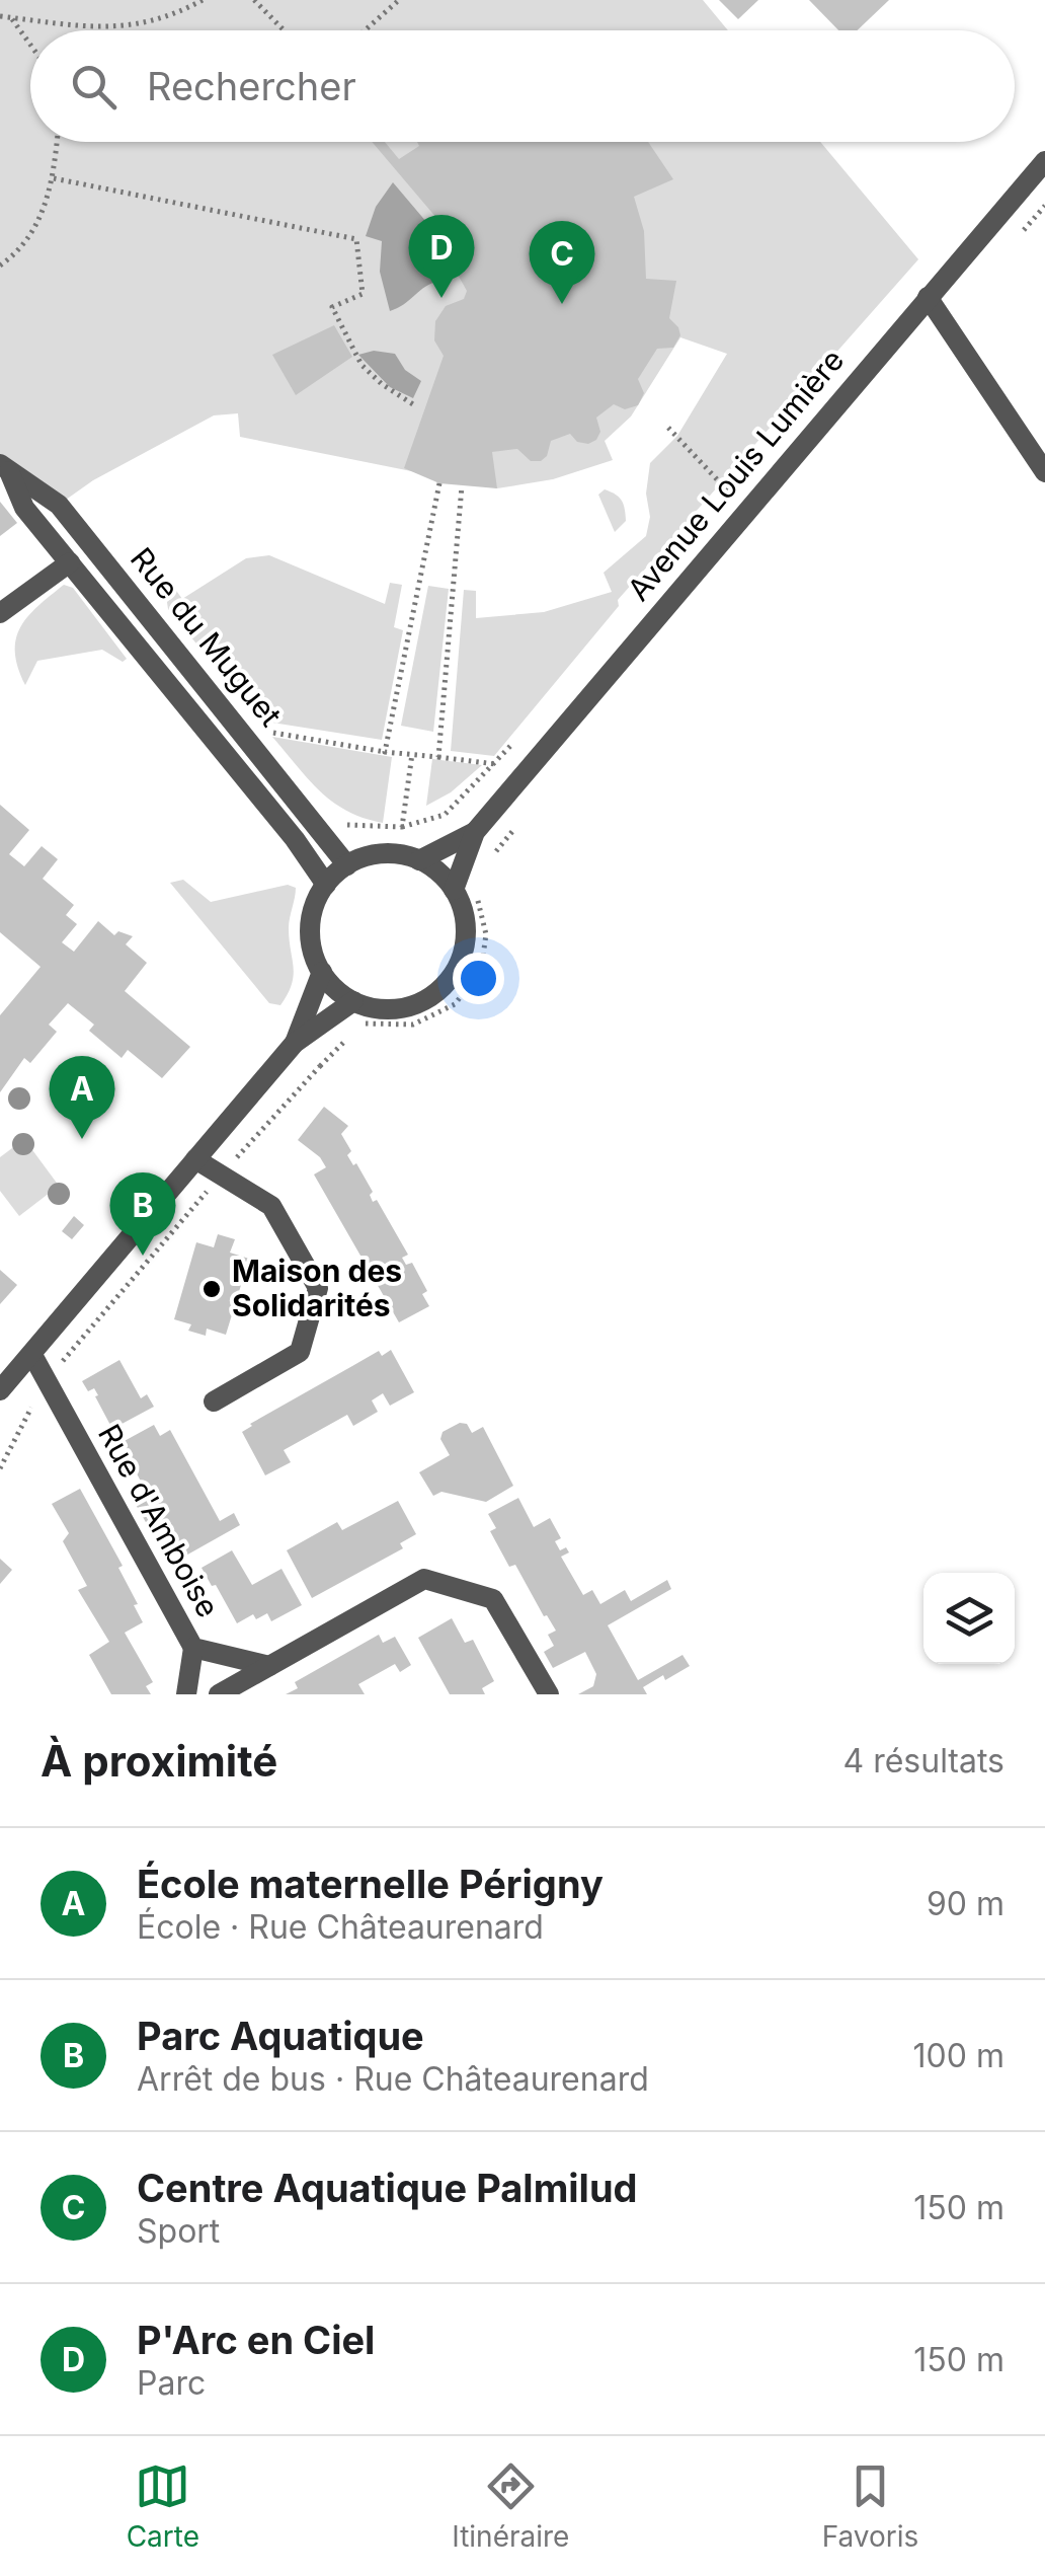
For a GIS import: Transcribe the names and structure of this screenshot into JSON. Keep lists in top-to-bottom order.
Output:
{
  "streets": {
    "street": ["Avenue Louis Lumière", "Rue du Muguet", "Rue d'Amboise"]
  },
  "crossings": [
    ["Avenue Louis Lumière", "Rue du Muguet"]
  ],
  "places": ["Maison des Solidarités"],
  "page": {
    "search": "Rechercher",
    "pins": [
      "D",
      "C",
      "A",
      "B"
    ],
    "heading": ["À proximité", "4 résultats"],
    "list": [
      {
        "mark": "A",
        "name": "École maternelle Périgny",
        "note": "École · Rue Châteaurenard",
        "value": "90 m"
      },
      {
        "mark": "B",
        "name": "Parc Aquatique",
        "note": "Arrêt de bus · Rue Châteaurenard",
        "value": "100 m"
      },
      {
        "mark": "C",
        "name": "Centre Aquatique Palmilud",
        "note": "Sport",
        "value": "150 m"
      },
      {
        "mark": "D",
        "name": "P'Arc en Ciel",
        "note": "Parc",
        "value": "150 m"
      }
    ],
    "nav": ["Carte", "Itinéraire", "Favoris"]
  }
}
